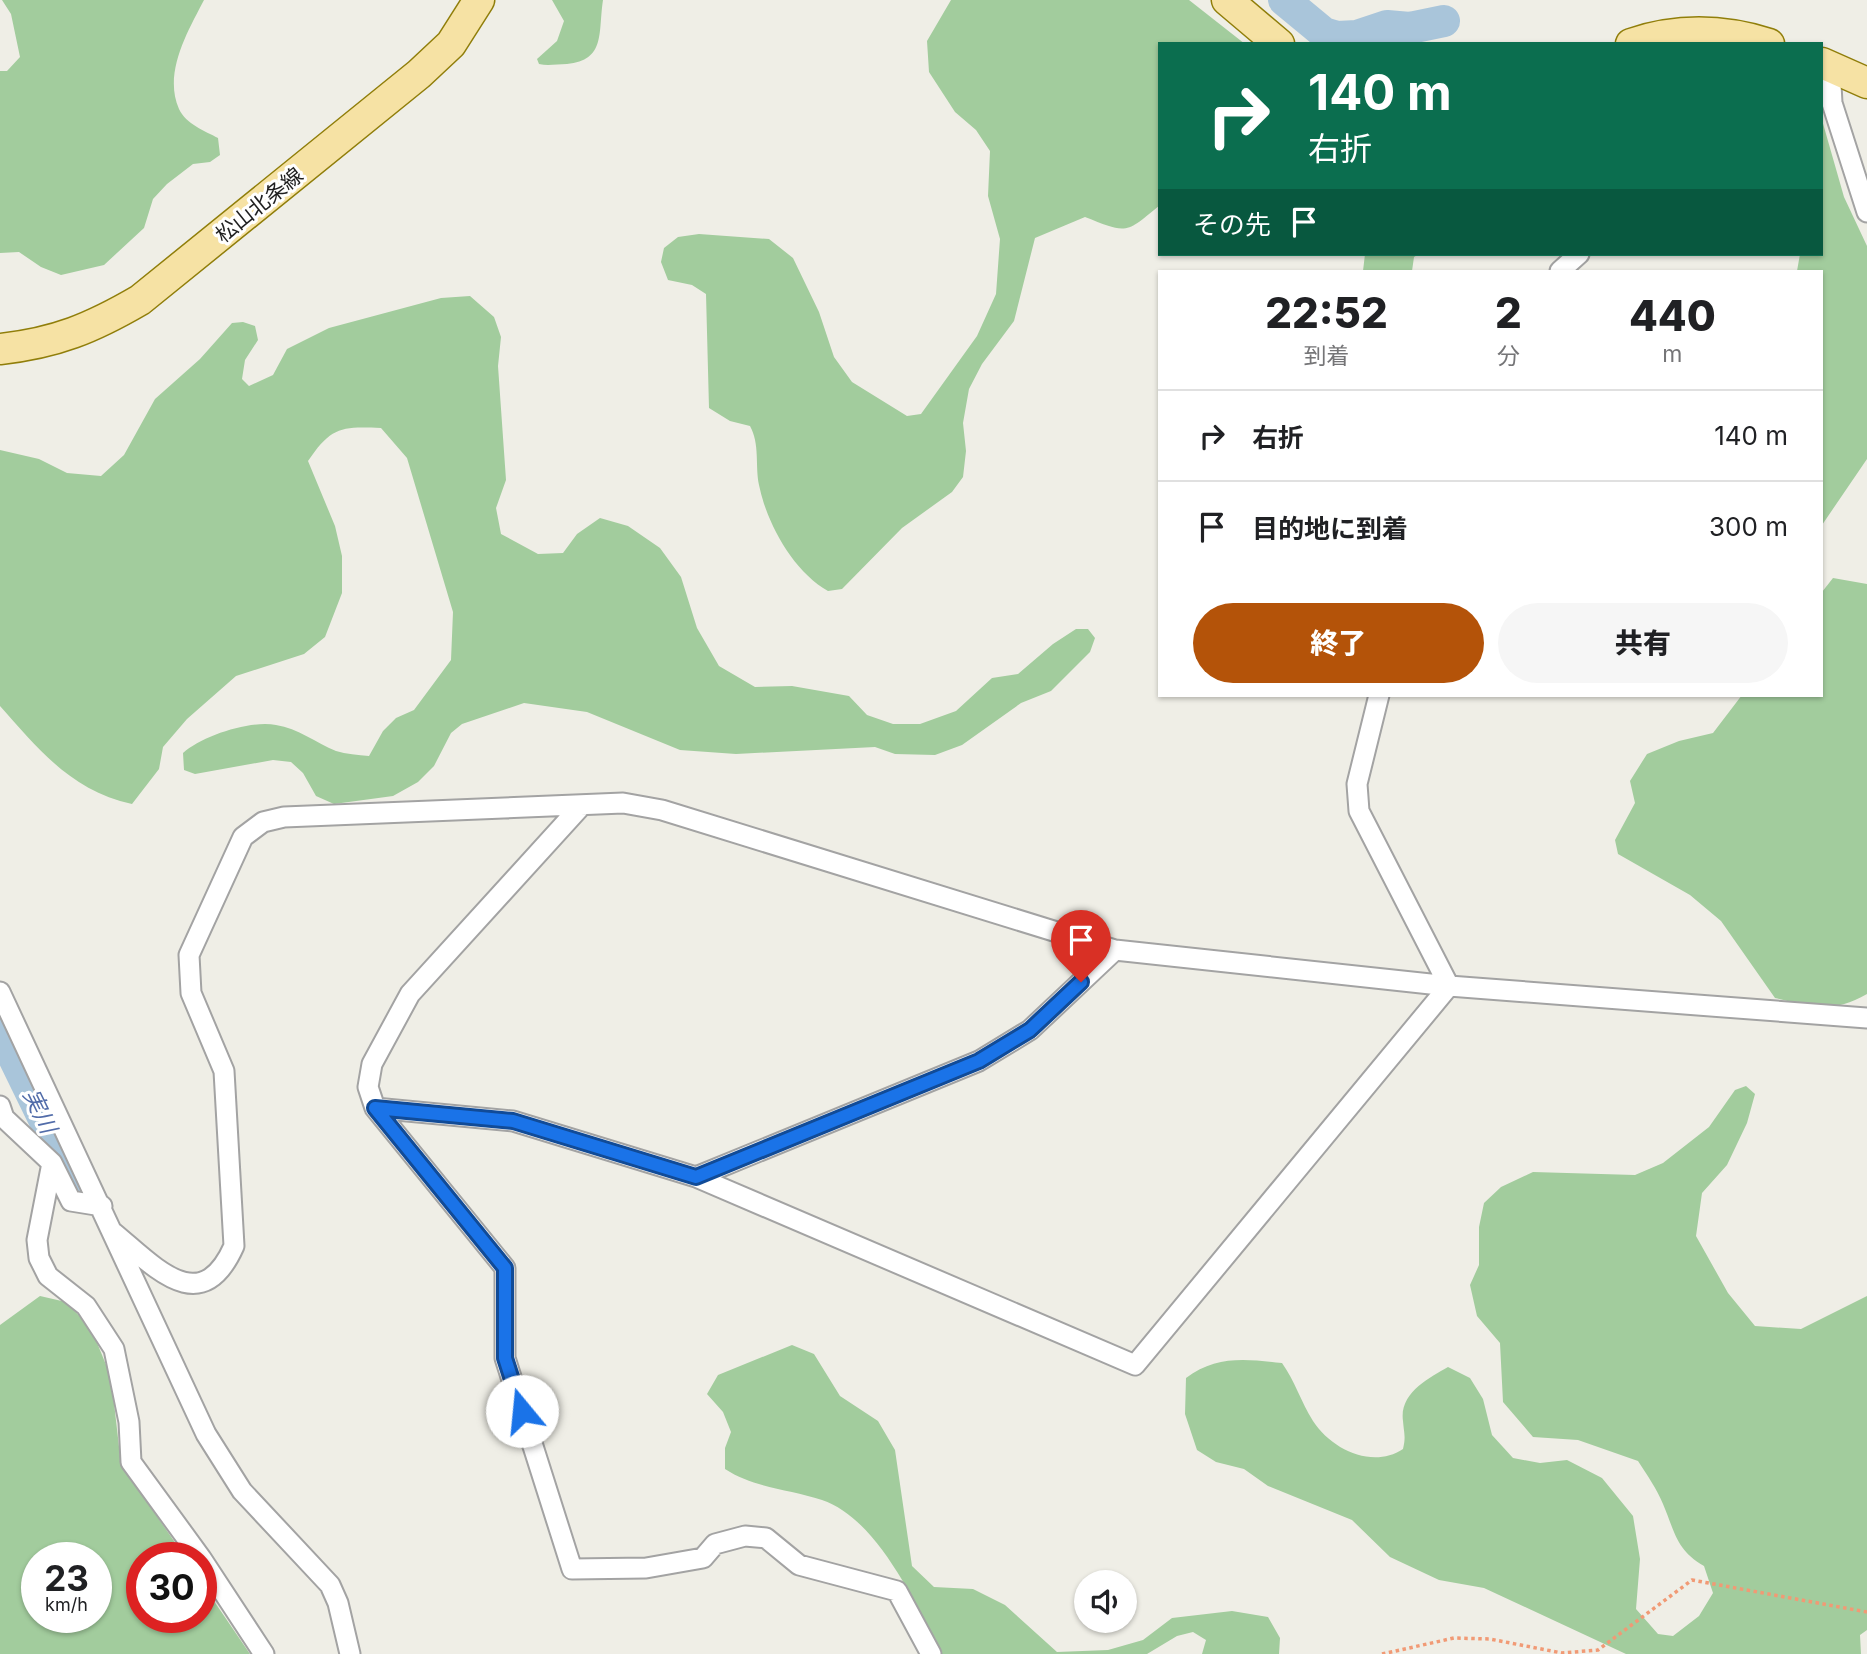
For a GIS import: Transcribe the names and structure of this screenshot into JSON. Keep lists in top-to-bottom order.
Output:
{
  "streets": {
    "main road": ["松山北条線"]
  },
  "water": ["実川"],
  "page": {
    "turn": ["140 m", "右折"],
    "then": "その先",
    "eta": [
      "22:52",
      "到着",
      "2",
      "分",
      "440",
      "m"
    ],
    "list": [
      {
        "name": "右折",
        "value": "140 m"
      },
      {
        "name": "目的地に到着",
        "value": "300 m"
      }
    ],
    "buttons": ["終了", "共有"],
    "speed": "23 km/h",
    "limit": "30"
  }
}
